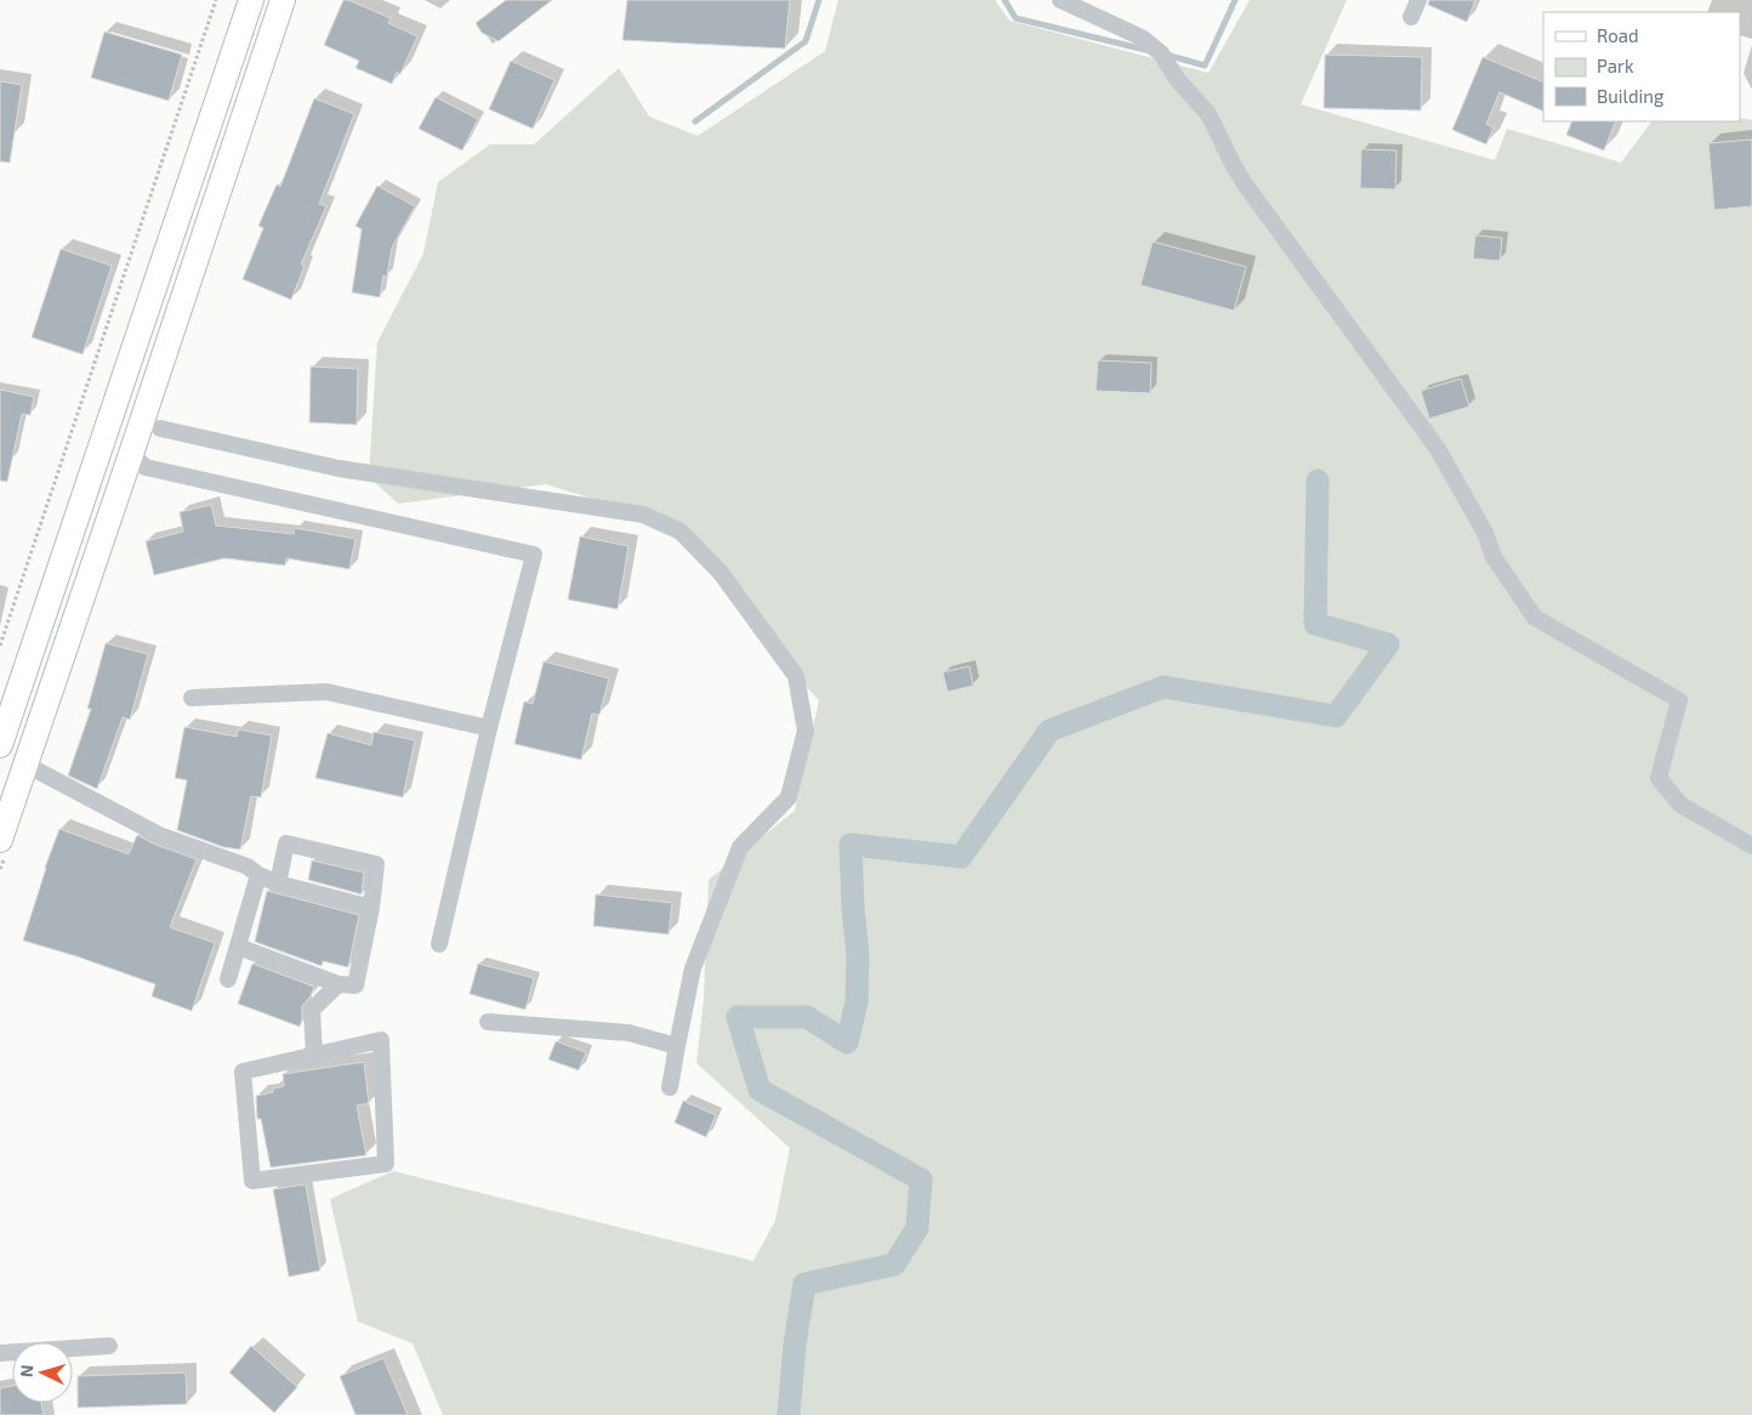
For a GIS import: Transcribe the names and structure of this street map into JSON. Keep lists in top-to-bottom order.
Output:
{
  "legend": ["Road", "Park", "Building"],
  "north": "left"
}
